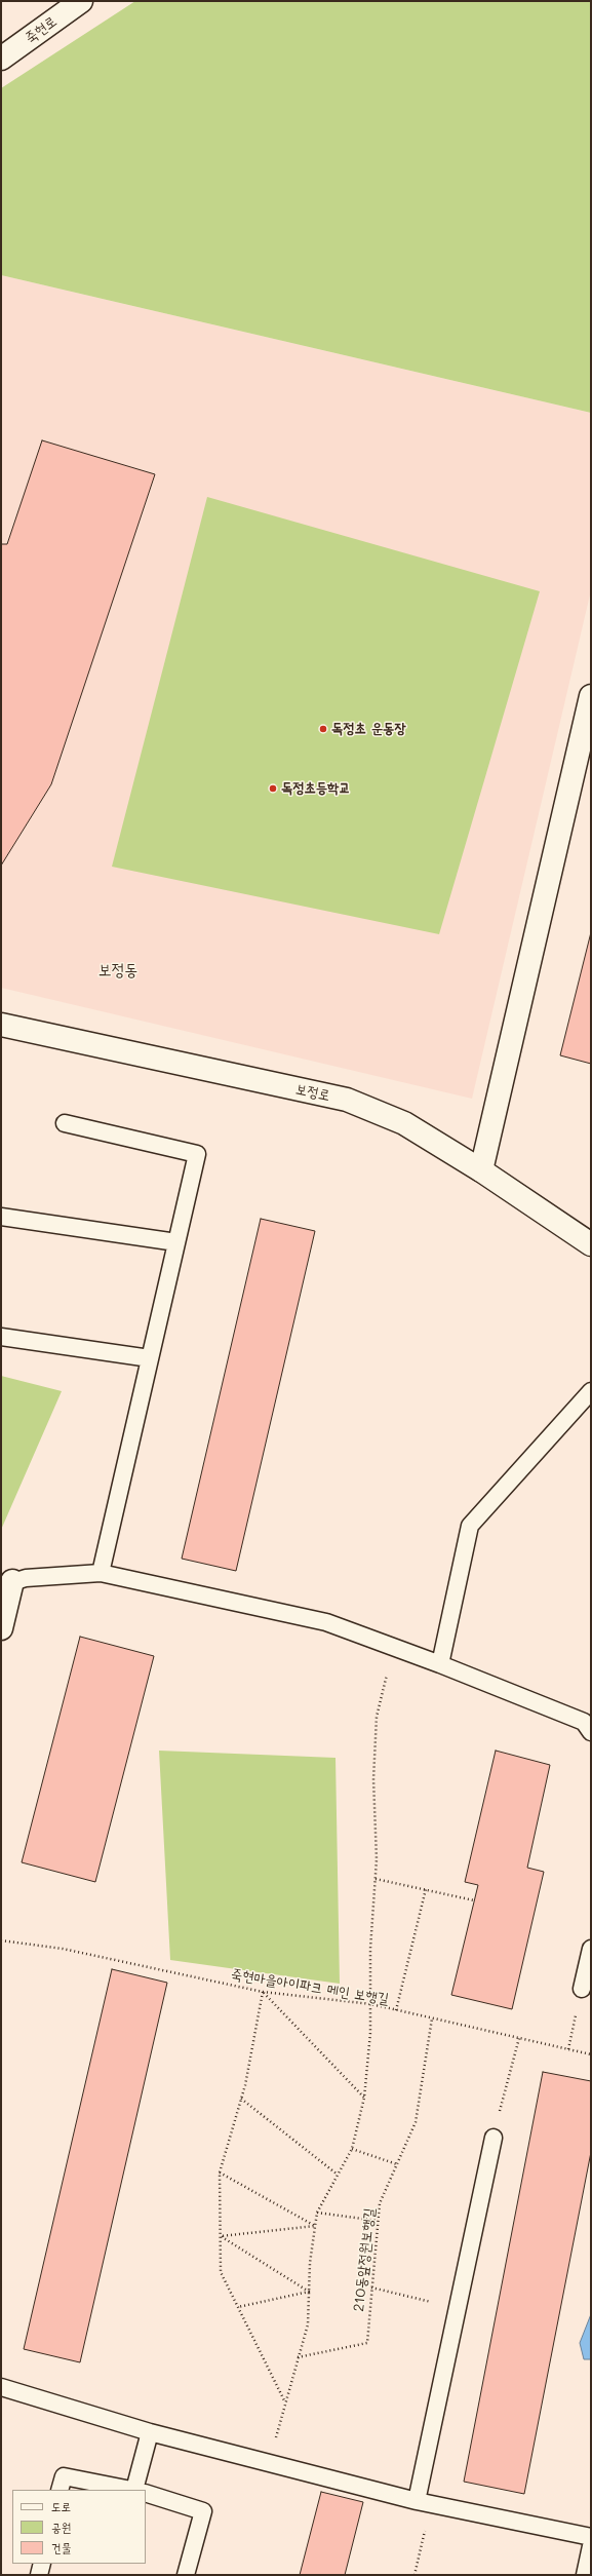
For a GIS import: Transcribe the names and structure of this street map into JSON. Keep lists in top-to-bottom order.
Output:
{
  "streets": {
    "street": ["죽현로", "보정로"],
    "path": ["죽현마을아이파크 메인 보행길", "210동앞정원보행길"]
  },
  "crossings": [
    ["죽현마을아이파크 메인 보행길", "210동앞정원보행길"]
  ],
  "districts": ["보정동"],
  "places": ["독정초 운동장", "독정초등학교"],
  "legend": ["도로", "공원", "건물"]
}
